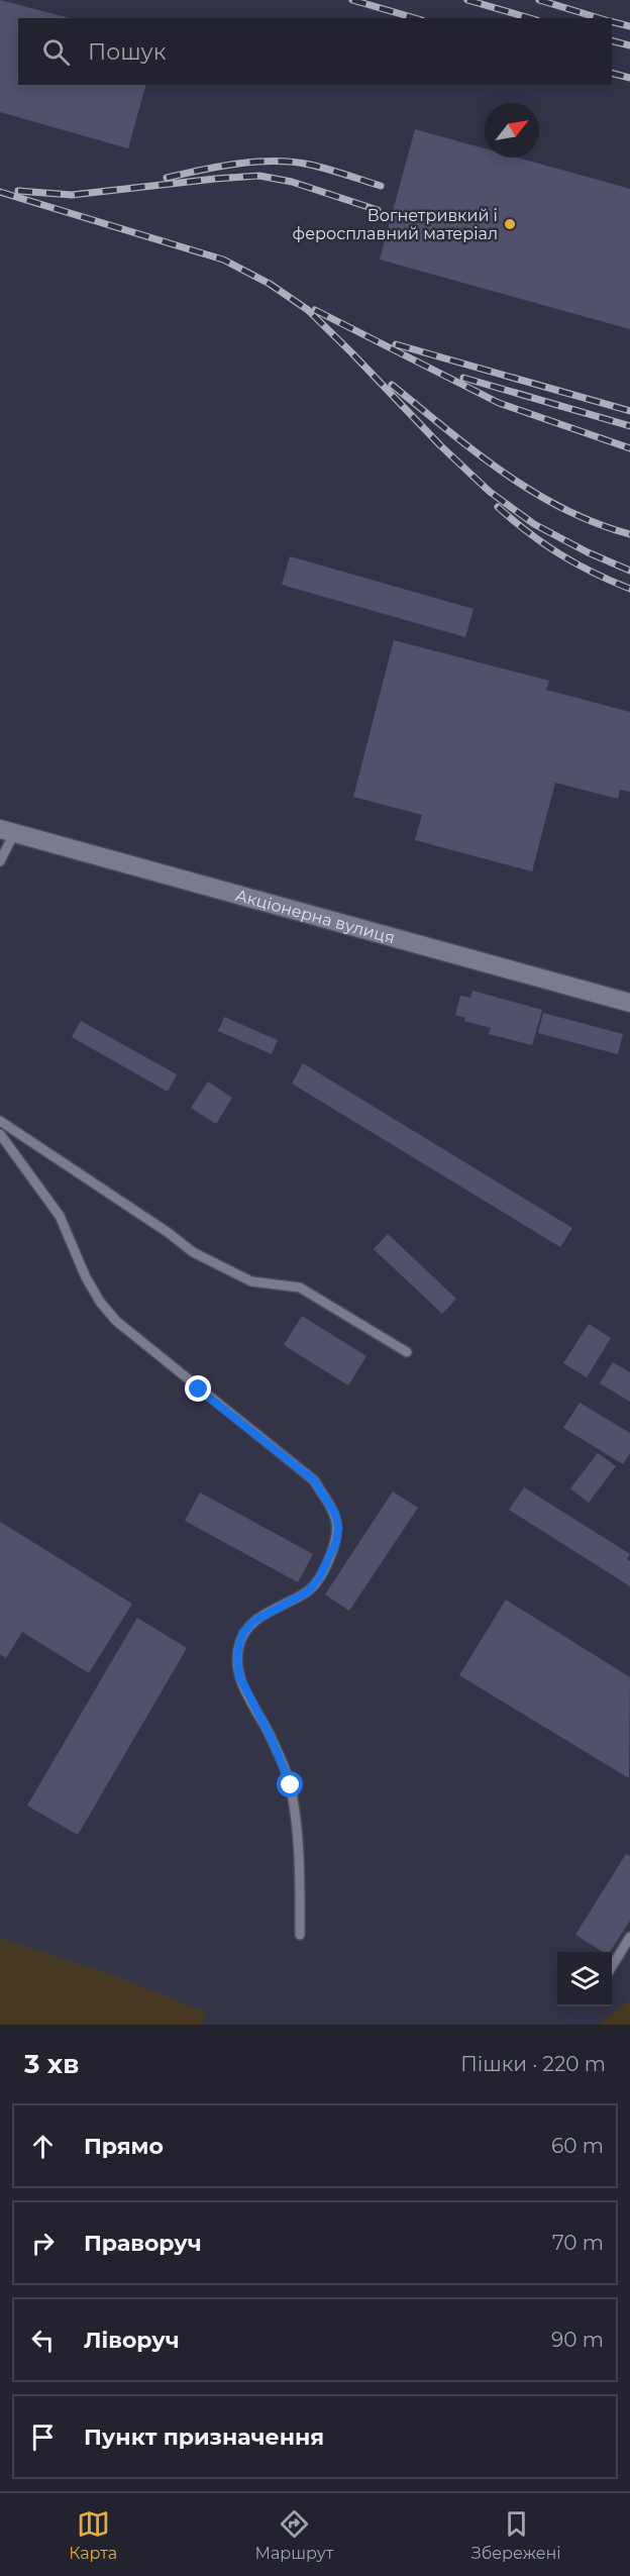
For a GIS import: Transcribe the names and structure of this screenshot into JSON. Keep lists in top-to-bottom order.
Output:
{
  "streets": {
    "street": ["Акціонерна вулиця"]
  },
  "places": ["Вогнетривкий і феросплавний матеріал"],
  "north": "top right",
  "page": {
    "search": "Пошук",
    "heading": ["3 хв", "Пішки · 220 m"],
    "list": [
      ["Прямо", "60 m"],
      ["Праворуч", "70 m"],
      ["Ліворуч", "90 m"],
      "Пункт призначення"
    ],
    "nav": ["Карта", "Маршрут", "Збережені"]
  }
}
